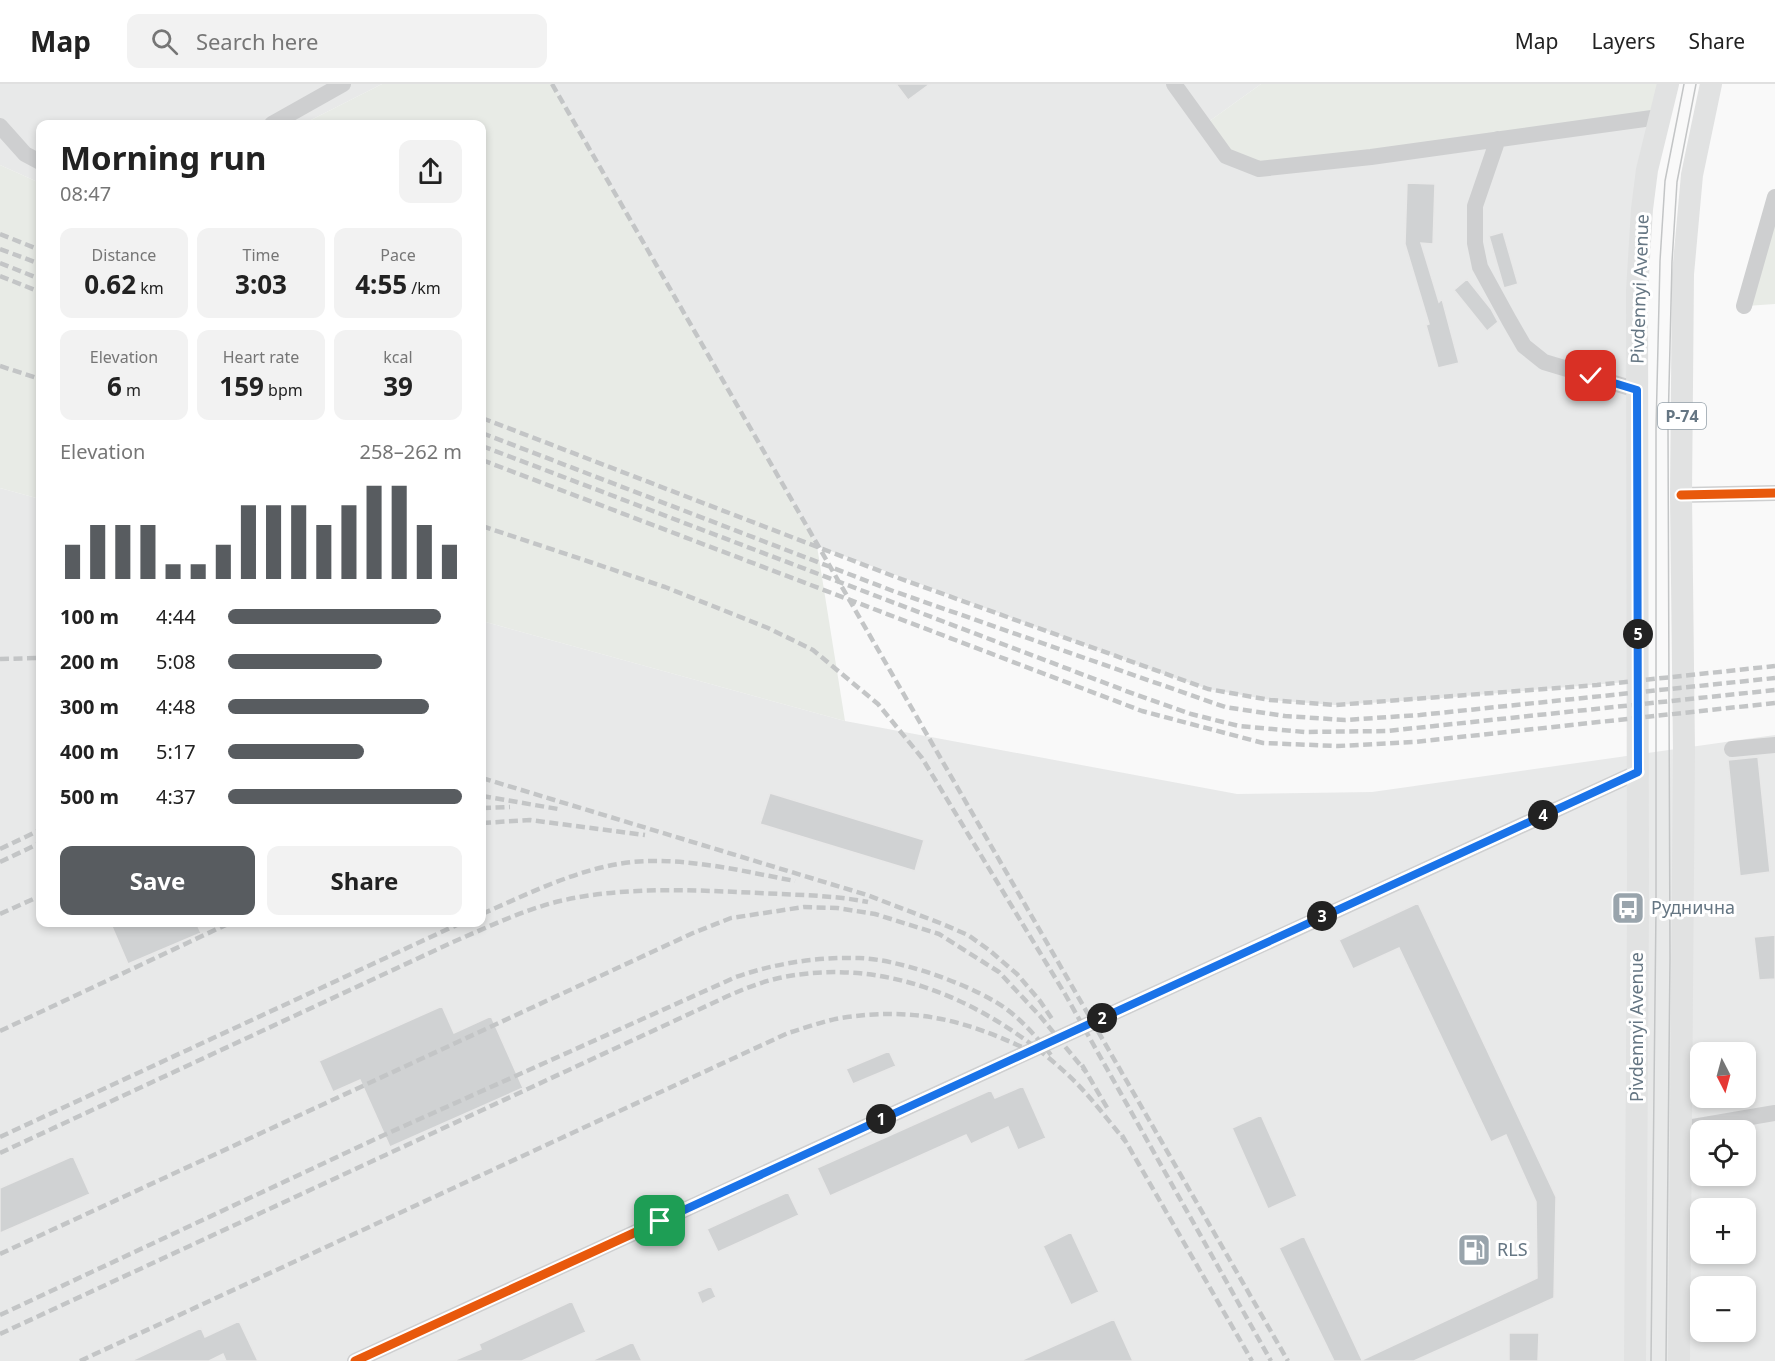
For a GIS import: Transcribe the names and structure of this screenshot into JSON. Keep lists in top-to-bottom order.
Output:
{
  "streets": {
    "main road": ["Pivdennyi Avenue", "Р-74"]
  },
  "places": {
    "bus stop": ["Руднична"],
    "fuel station": ["RLS"]
  },
  "north": "bottom",
  "page": {
    "header": "Map",
    "search": "Search here",
    "nav": ["Map", "Layers", "Share"],
    "heading": ["Morning run", "08:47"],
    "stats": [
      ["Distance", "0.62 km"],
      ["Time", "3:03"],
      ["Pace", "4:55 /km"],
      ["Elevation", "6 m"],
      ["Heart rate", "159 bpm"],
      ["kcal", "39"]
    ],
    "chart": ["Elevation", "258–262 m"],
    "list": [
      {
        "name": "100 m",
        "note": "4:44"
      },
      {
        "name": "200 m",
        "note": "5:08"
      },
      {
        "name": "300 m",
        "note": "4:48"
      },
      {
        "name": "400 m",
        "note": "5:17"
      },
      {
        "name": "500 m",
        "note": "4:37"
      }
    ],
    "pins": [
      "5",
      "4",
      "3",
      "2",
      "1"
    ],
    "buttons": ["Save", "Share"],
    "map_buttons": ["+", "−"]
  }
}
